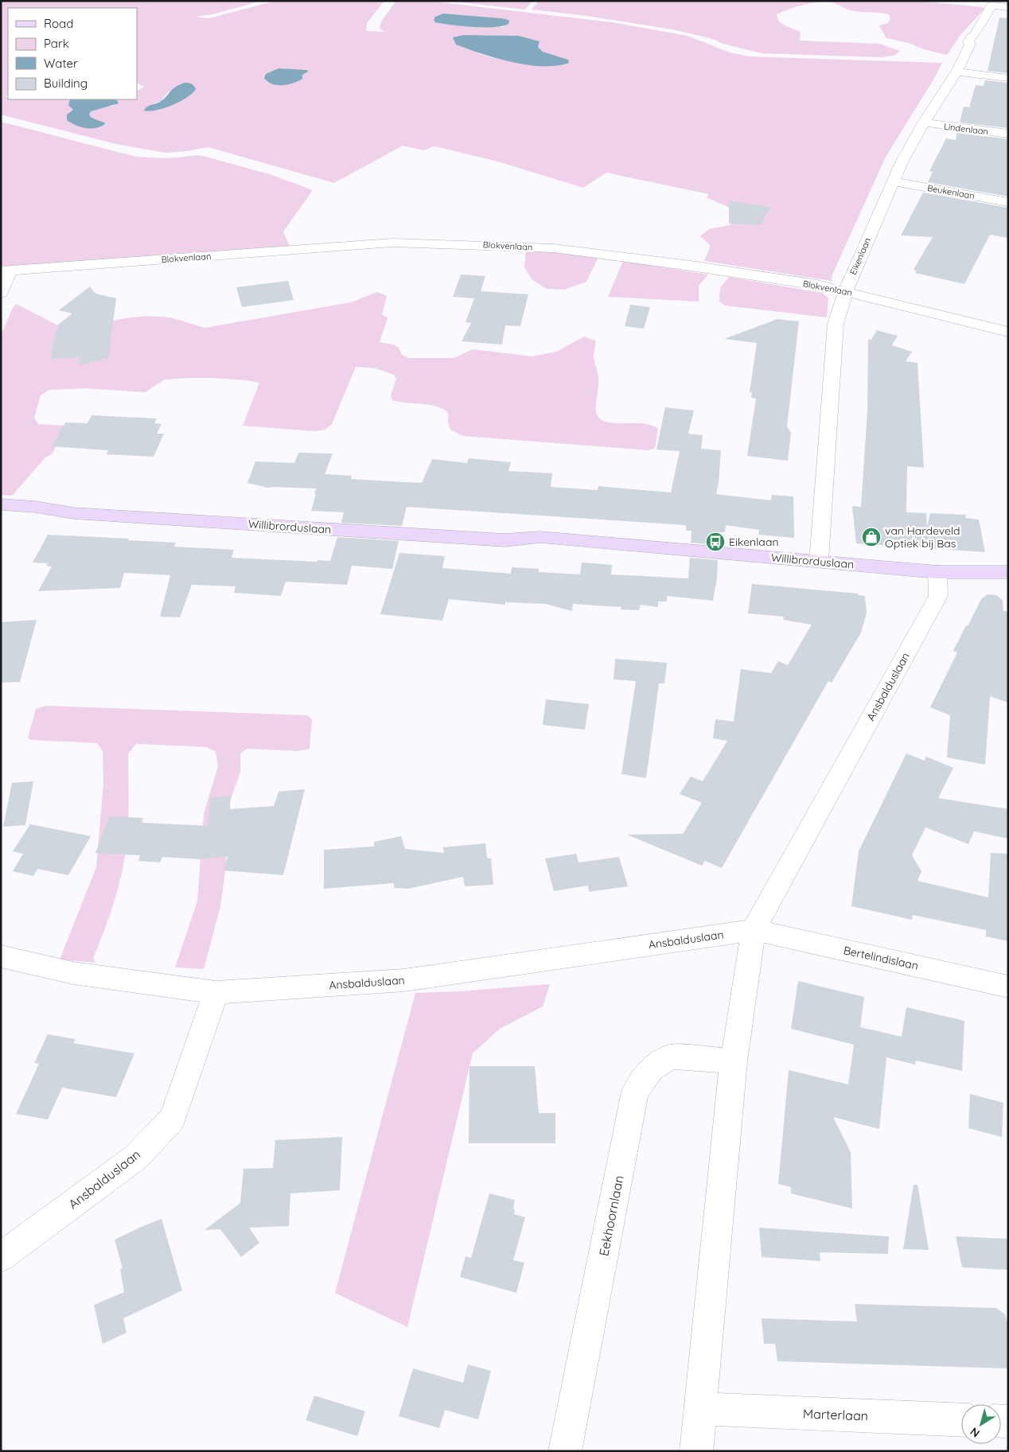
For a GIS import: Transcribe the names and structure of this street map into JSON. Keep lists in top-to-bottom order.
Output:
{
  "streets": {
    "main road": ["Willibrorduslaan"],
    "street": [
      "Lindenlaan",
      "Beukenlaan",
      "Blokvenlaan",
      "Eikenlaan",
      "Ansbalduslaan",
      "Bertelindislaan",
      "Eekhoornlaan",
      "Marterlaan"
    ]
  },
  "crossings": [
    ["Lindenlaan", "Eikenlaan"],
    ["Beukenlaan", "Eikenlaan"],
    ["Blokvenlaan", "Eikenlaan"],
    ["Eikenlaan", "Willibrorduslaan"],
    ["Willibrorduslaan", "Ansbalduslaan"],
    ["Ansbalduslaan", "Bertelindislaan"]
  ],
  "places": {
    "shop": ["van Hardeveld Optiek bij Bas"],
    "bus stop": ["Eikenlaan"]
  },
  "legend": [
    "Road",
    "Park",
    "Water",
    "Building"
  ],
  "north": "bottom left"
}
